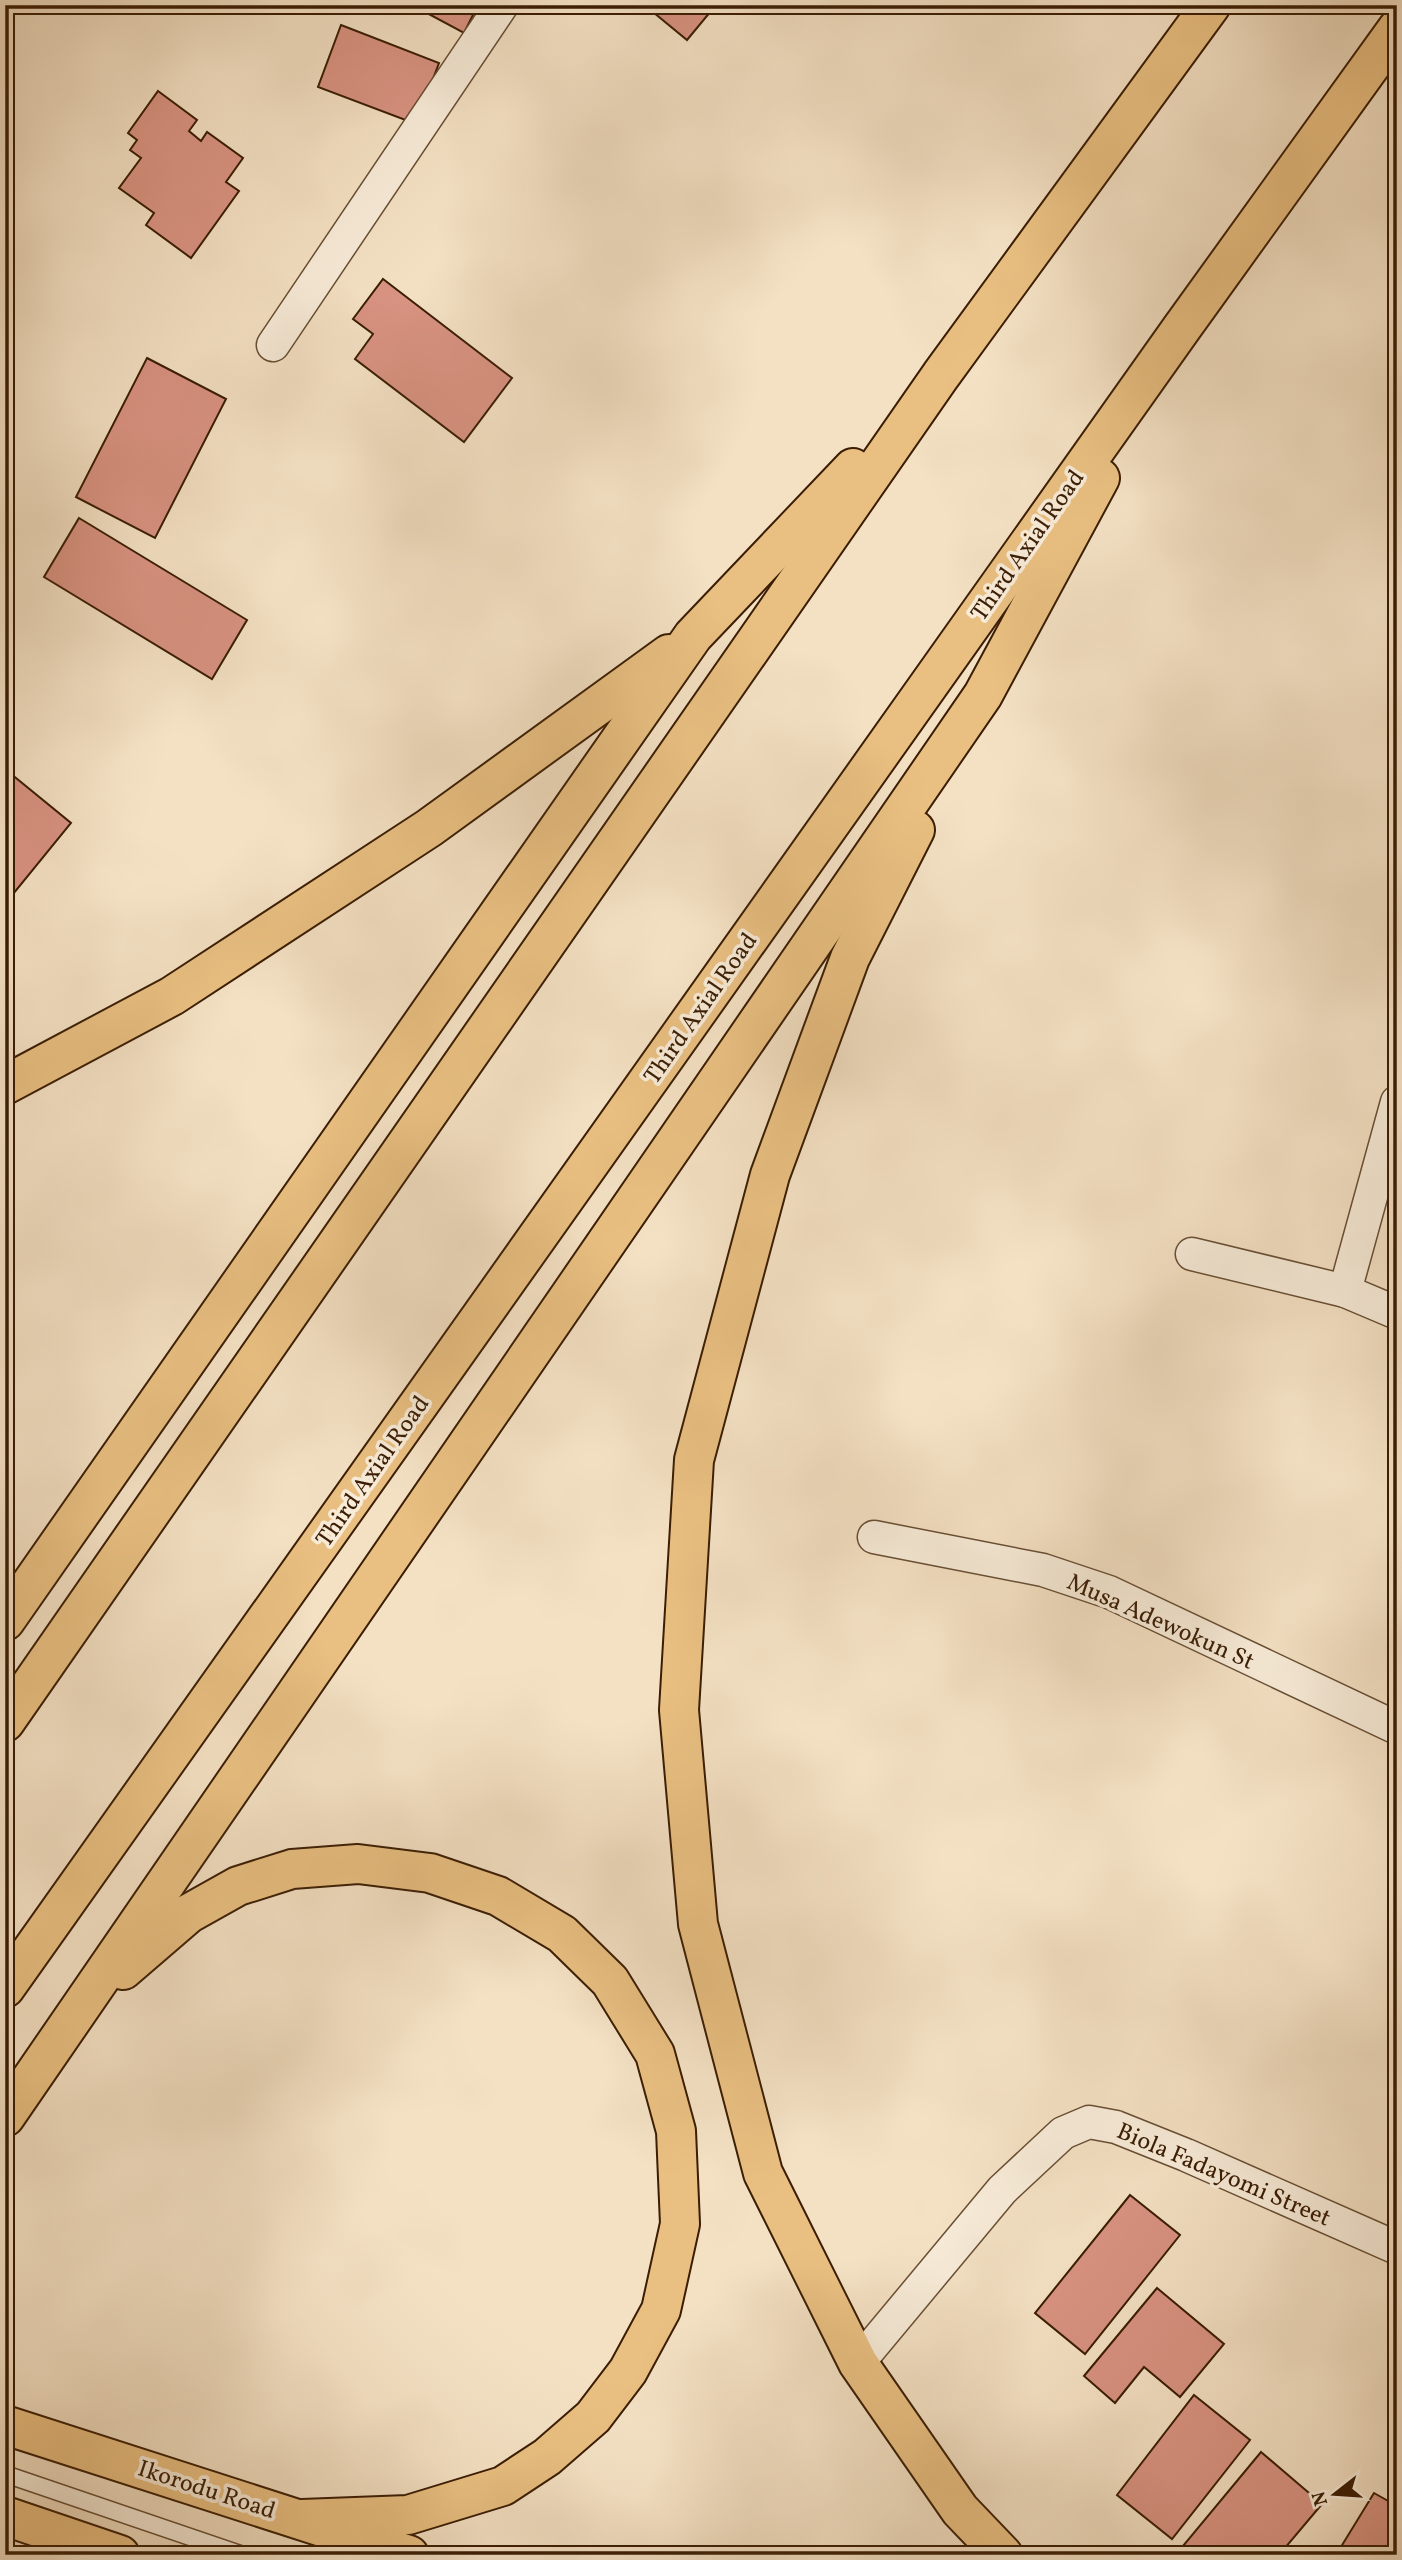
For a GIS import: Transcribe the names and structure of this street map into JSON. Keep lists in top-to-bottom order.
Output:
{
  "streets": {
    "main road": ["Third Axial Road", "Ikorodu Road"],
    "street": ["Musa Adewokun St", "Biola Fadayomi Street"]
  },
  "north": "left"
}
